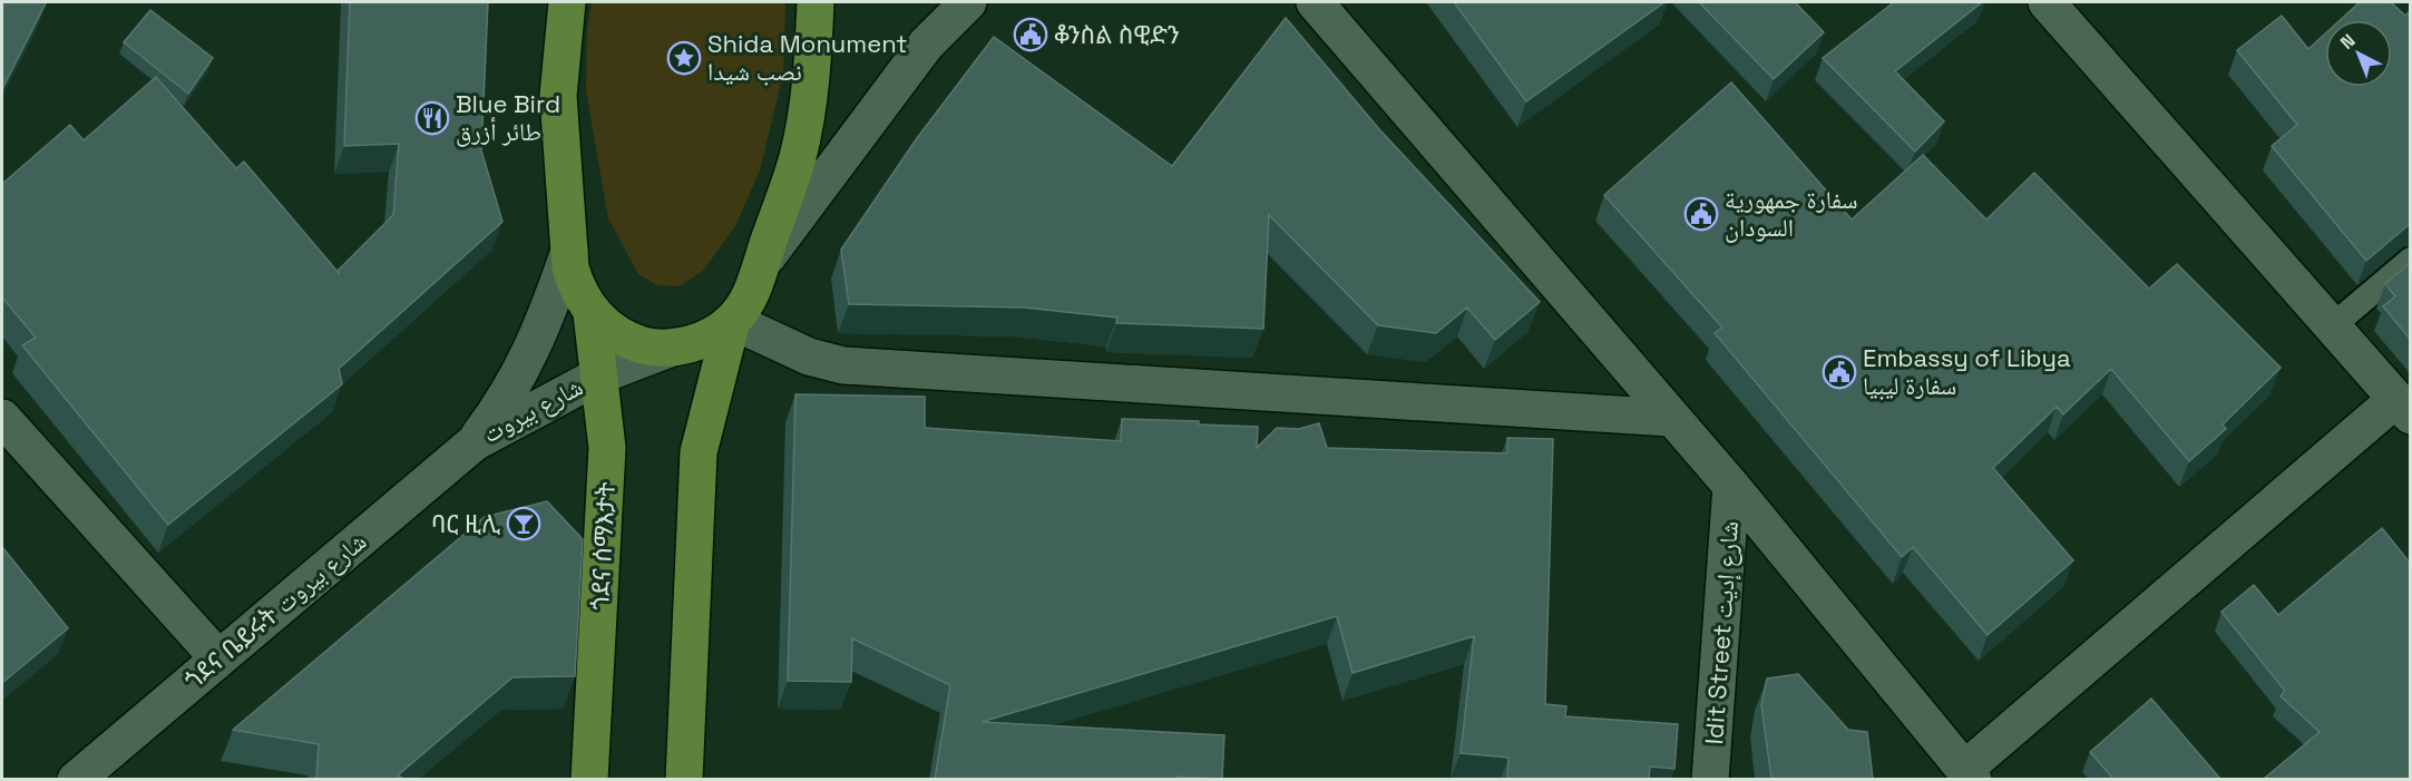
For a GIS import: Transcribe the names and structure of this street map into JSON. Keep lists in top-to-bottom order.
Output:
{
  "streets": {
    "main road": ["ጎደና ሰማእታት"],
    "street": ["شارع بيروت", "ጎደና ቤይሩት شارع بيروت", "Idit Street شارع إديت"]
  },
  "crossings": [
    ["شارع بيروت", "ጎደና ሰማእታት"],
    ["شارع بيروت", "ጎደና ቤይሩት شارع بيروت"]
  ],
  "places": {
    "public building": ["ቆንስል ስዊድን", "سفارة جمهورية السودان", "Embassy of Libya سفارة ليبيا"],
    "place": ["Shida Monument نصب شيدا"],
    "restaurant": ["Blue Bird طائر أزرق"],
    "bar": ["ባር ዚሊ"]
  },
  "north": "top left"
}
